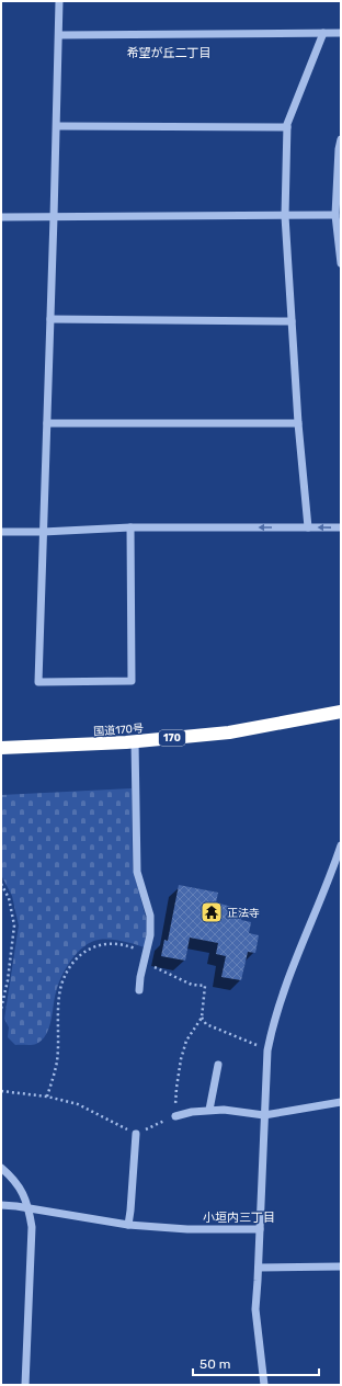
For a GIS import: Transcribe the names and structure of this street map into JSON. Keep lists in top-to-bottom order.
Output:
{
  "streets": {
    "highway": ["国道170号", "170"]
  },
  "districts": ["希望が丘二丁目", "小垣内三丁目"],
  "places": {
    "temple": ["正法寺"]
  },
  "scale_bar": "50 m"
}
